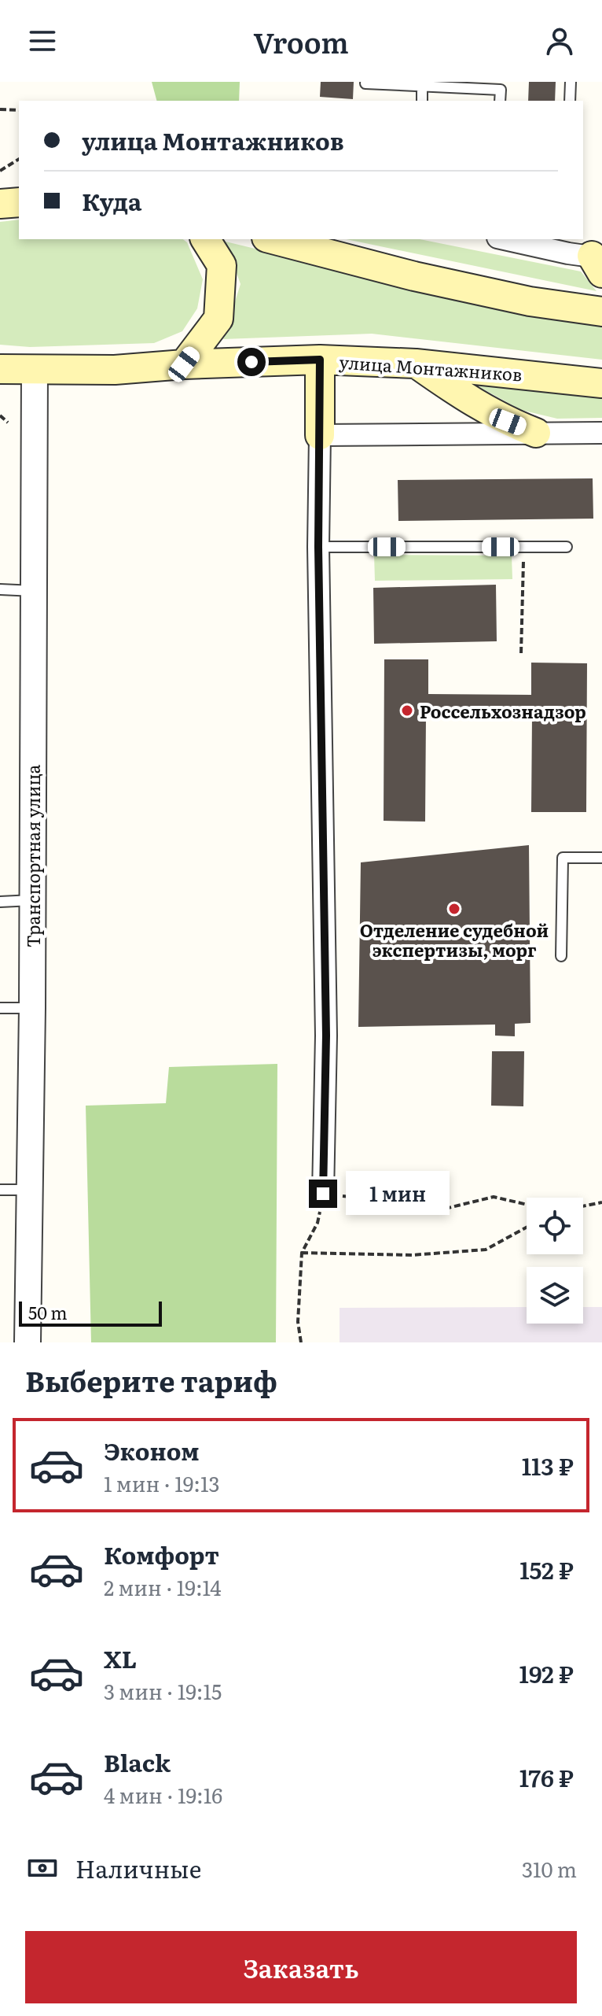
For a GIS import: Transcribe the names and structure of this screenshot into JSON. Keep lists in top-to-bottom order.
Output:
{
  "streets": {
    "main road": ["улица Монтажников"],
    "street": ["Транспортная улица"]
  },
  "crossings": [
    ["улица Монтажников", "Транспортная улица"]
  ],
  "places": ["Россельхознадзор", "Отделение судебной экспертизы, морг"],
  "scale_bar": "50 m",
  "page": {
    "header": "Vroom",
    "banner": ["улица Монтажников", "Куда"],
    "bubble": "1 мин",
    "scale": "50 m",
    "heading": "Выберите тариф",
    "list": [
      {
        "name": "Эконом",
        "note": "1 мин · 19:13",
        "value": "113 ₽"
      },
      {
        "name": "Комфорт",
        "note": "2 мин · 19:14",
        "value": "152 ₽"
      },
      {
        "name": "XL",
        "note": "3 мин · 19:15",
        "value": "192 ₽"
      },
      {
        "name": "Black",
        "note": "4 мин · 19:16",
        "value": "176 ₽"
      }
    ],
    "pay": ["Наличные", "310 m"],
    "buttons": "Заказать"
  }
}
